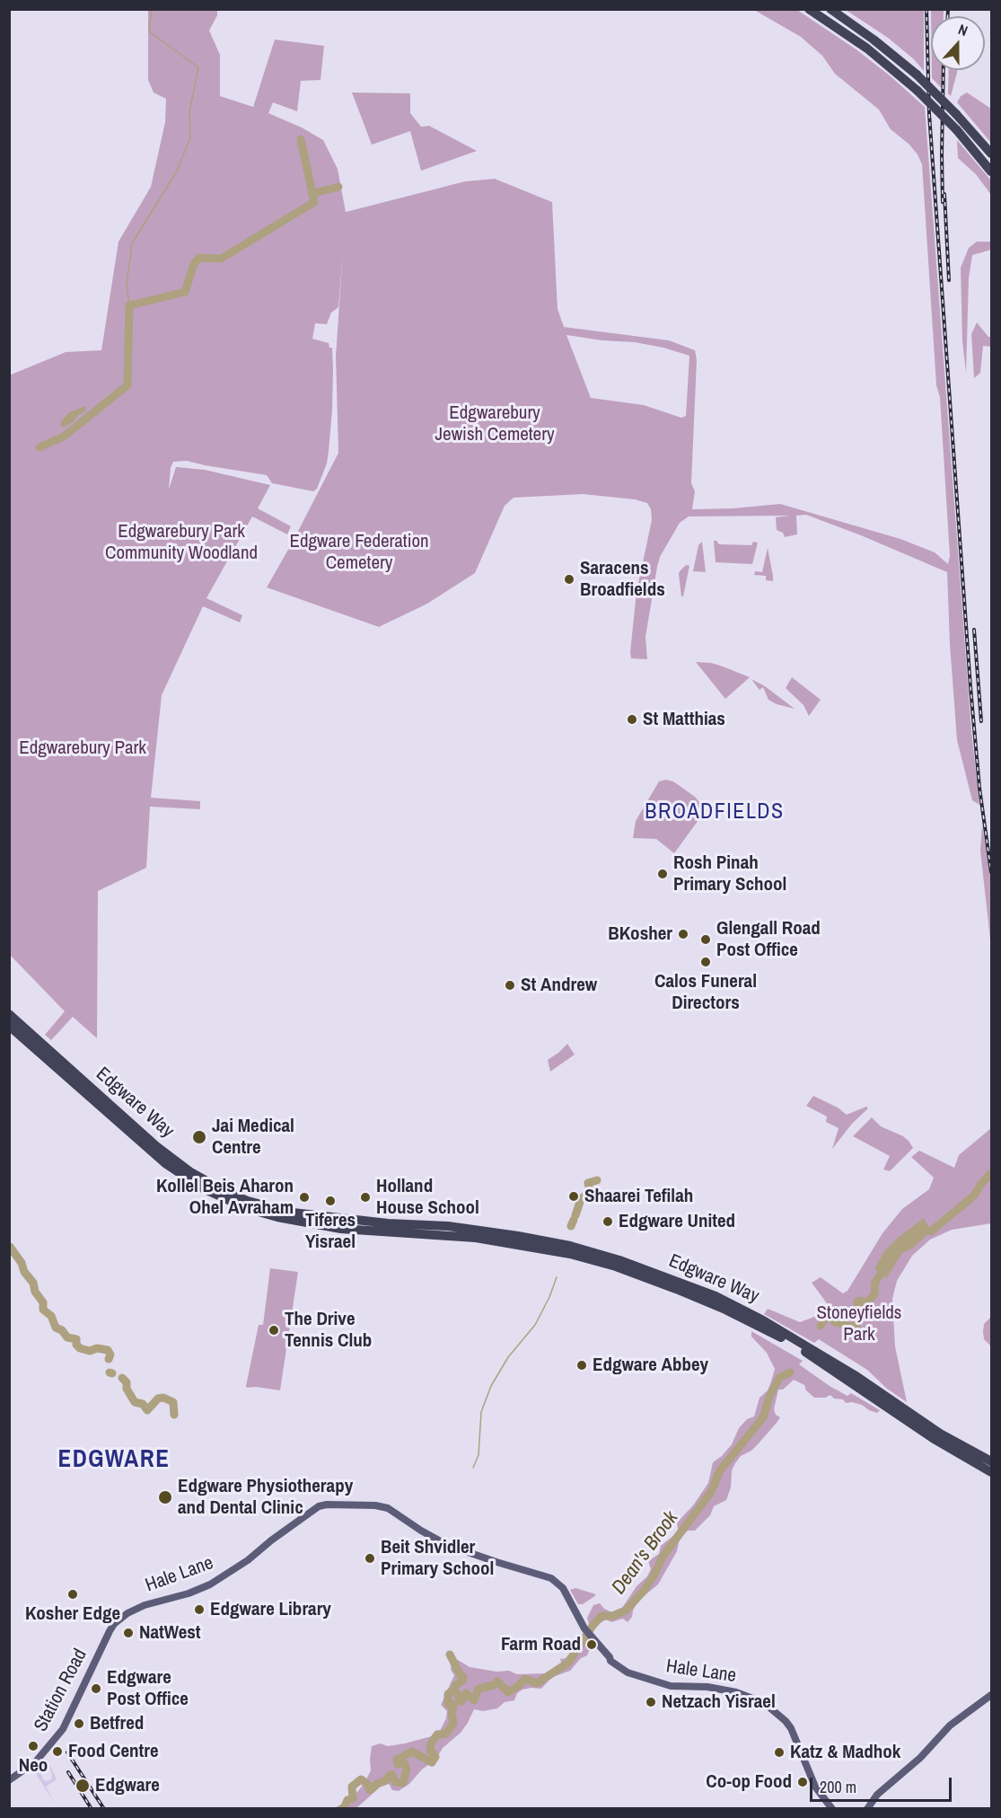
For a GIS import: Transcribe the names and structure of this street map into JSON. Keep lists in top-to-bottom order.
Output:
{
  "streets": {
    "highway": ["Edgware Way"],
    "main road": ["Hale Lane", "Station Road"]
  },
  "crossings": [
    ["Hale Lane", "Station Road"]
  ],
  "districts": ["BROADFIELDS", "EDGWARE"],
  "water": ["Dean's Brook"],
  "parks": [
    "Edgwarebury Jewish Cemetery",
    "Edgwarebury Park Community Woodland",
    "Edgware Federation Cemetery",
    "Edgwarebury Park",
    "Stoneyfields Park"
  ],
  "places": [
    "Saracens Broadfields",
    "St Matthias",
    "Rosh Pinah Primary School",
    "BKosher",
    "Glengall Road Post Office",
    "Calos Funeral Directors",
    "St Andrew",
    "Jai Medical Centre",
    "Shaarei Tefilah",
    "Kollel Beis Aharon Ohel Avraham",
    "Holland House School",
    "Tiferes Yisrael",
    "Edgware United",
    "The Drive Tennis Club",
    "Edgware Abbey",
    "Edgware Physiotherapy and Dental Clinic",
    "Beit Shvidler Primary School",
    "Kosher Edge",
    "Edgware Library",
    "NatWest",
    "Farm Road",
    "Edgware Post Office",
    "Netzach Yisrael",
    "Betfred",
    "Neo",
    "Food Centre",
    "Katz & Madhok",
    "Co-op Food",
    "Edgware"
  ],
  "scale_bar": "200 m",
  "north": "top"
}
